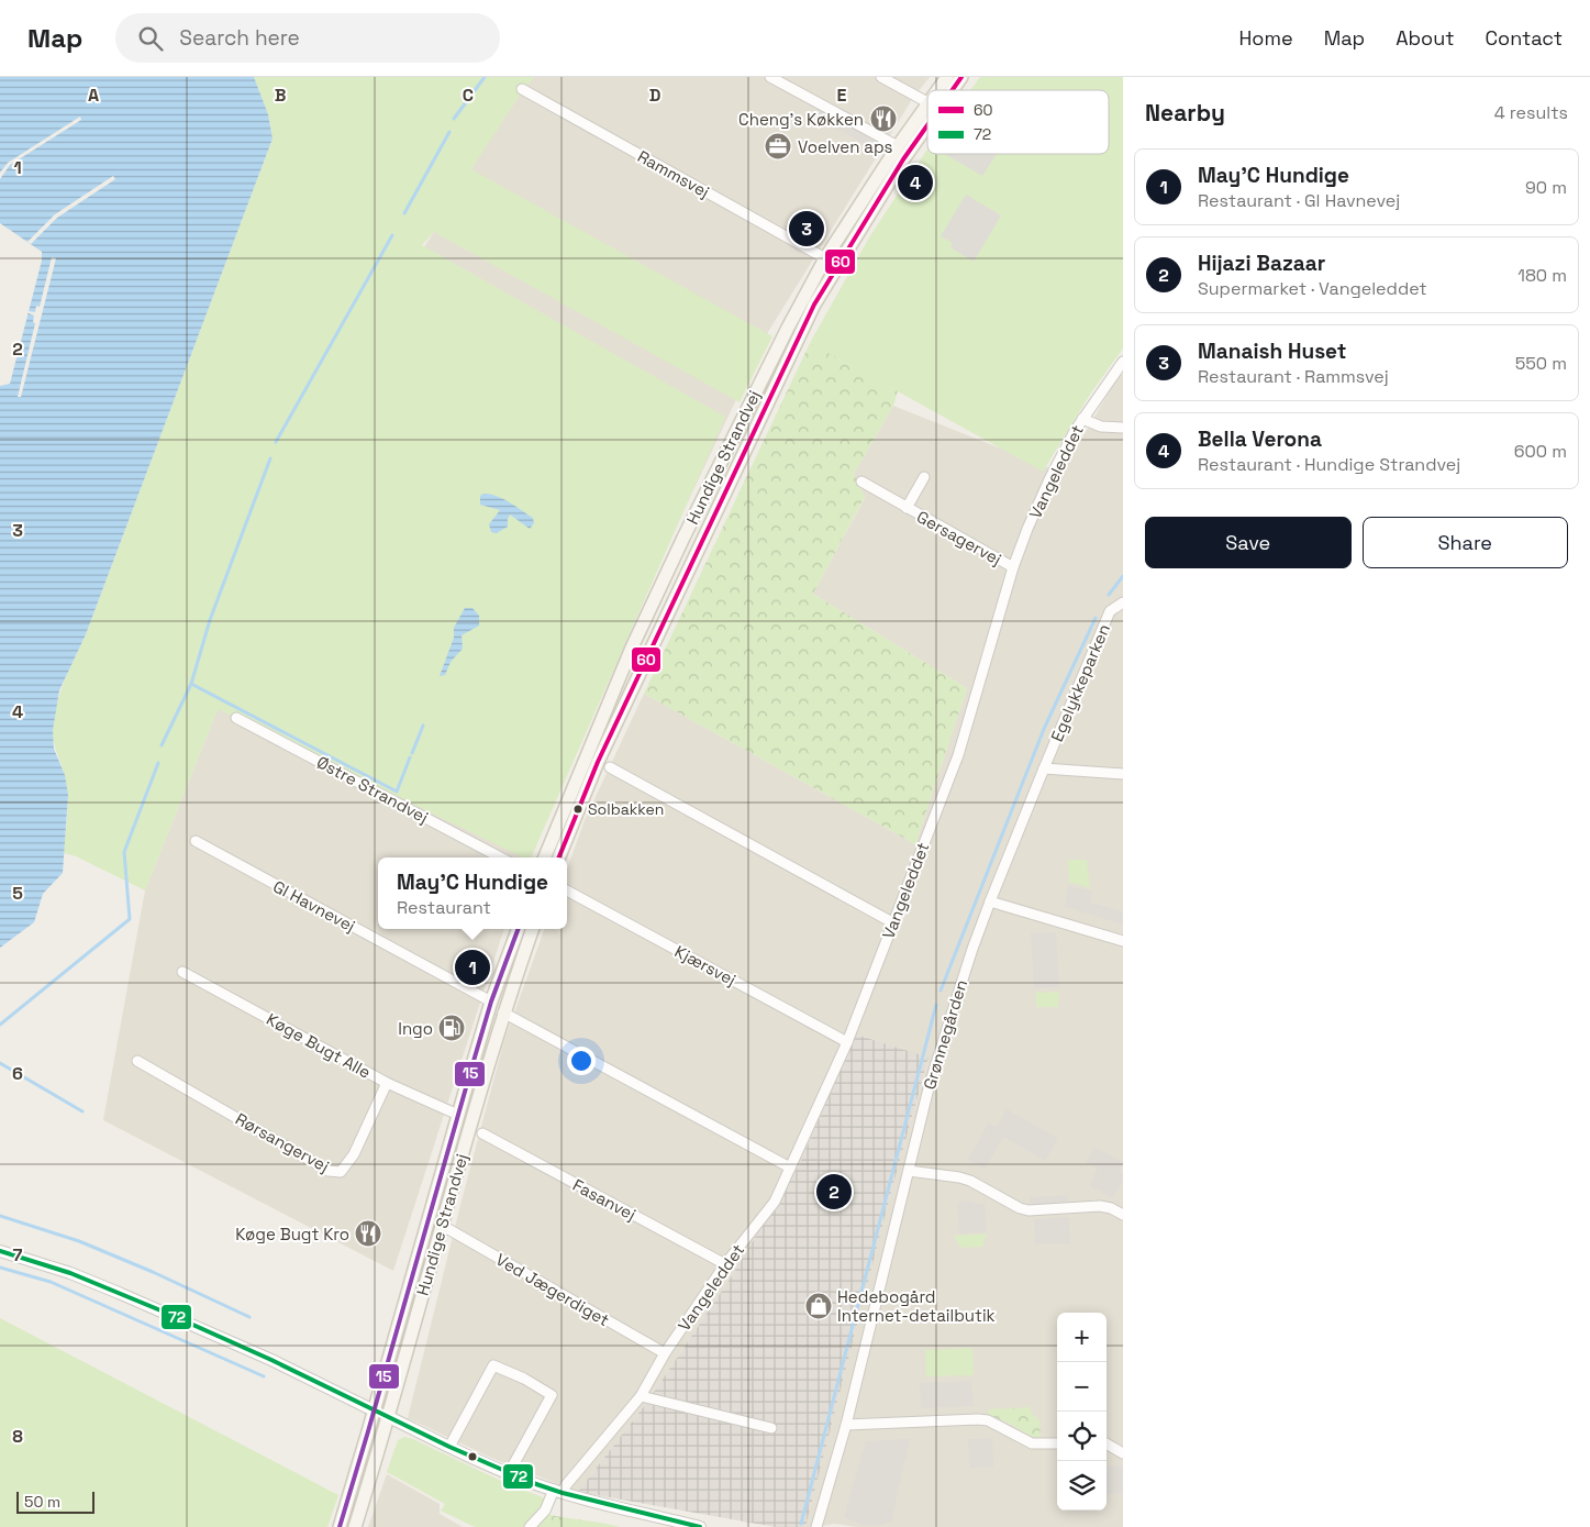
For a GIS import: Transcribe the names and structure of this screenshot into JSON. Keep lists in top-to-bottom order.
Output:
{
  "streets": {
    "main road": ["Hundige Strandvej"],
    "street": [
      "Rammsvej",
      "Vangeleddet",
      "Gersagervej",
      "Egelykkeparken",
      "Østre Strandvej",
      "Gl Havnevej",
      "Kjærsvej",
      "Grønnegården",
      "Køge Bugt Alle",
      "Rørsangervej",
      "Fasanvej",
      "Ved Jægerdiget"
    ]
  },
  "crossings": [
    ["Rammsvej", "Hundige Strandvej"],
    ["Hundige Strandvej", "Gl Havnevej"],
    ["Hundige Strandvej", "Køge Bugt Alle"],
    ["Hundige Strandvej", "Ved Jægerdiget"],
    ["Vangeleddet", "Gersagervej"],
    ["Vangeleddet", "Kjærsvej"],
    ["Vangeleddet", "Fasanvej"],
    ["Vangeleddet", "Ved Jægerdiget"],
    ["Egelykkeparken", "Grønnegården"],
    ["Køge Bugt Alle", "Rørsangervej"]
  ],
  "places": {
    "restaurant": ["Cheng's Køkken", "Køge Bugt Kro"],
    "office": ["Voelven aps"],
    "other": ["Solbakken"],
    "fuel station": ["Ingo"],
    "shop": ["Hedebogård Internet-detailbutik"]
  },
  "lines": ["transit line 60", "transit line 15", "transit line 72"],
  "legend": ["60", "72"],
  "scale_bar": "50 m",
  "page": {
    "header": "Map",
    "search": "Search here",
    "nav": [
      "Home",
      "Map",
      "About",
      "Contact"
    ],
    "heading": ["Nearby", "4 results"],
    "list": [
      {
        "mark": "1",
        "name": "May'C Hundige",
        "note": "Restaurant · Gl Havnevej",
        "value": "90 m"
      },
      {
        "mark": "2",
        "name": "Hijazi Bazaar",
        "note": "Supermarket · Vangeleddet",
        "value": "180 m"
      },
      {
        "mark": "3",
        "name": "Manaish Huset",
        "note": "Restaurant · Rammsvej",
        "value": "550 m"
      },
      {
        "mark": "4",
        "name": "Bella Verona",
        "note": "Restaurant · Hundige Strandvej",
        "value": "600 m"
      }
    ],
    "pins": [
      "4",
      "3",
      "1",
      "2"
    ],
    "buttons": ["Save", "Share"],
    "popup": ["May'C Hundige", "Restaurant"],
    "map_buttons": ["+", "−"],
    "scale": "50 m"
  },
  "grid": {
    "columns": [
      "A",
      "B",
      "C",
      "D",
      "E"
    ],
    "rows": [
      "1",
      "2",
      "3",
      "4",
      "5",
      "6",
      "7",
      "8"
    ]
  }
}
